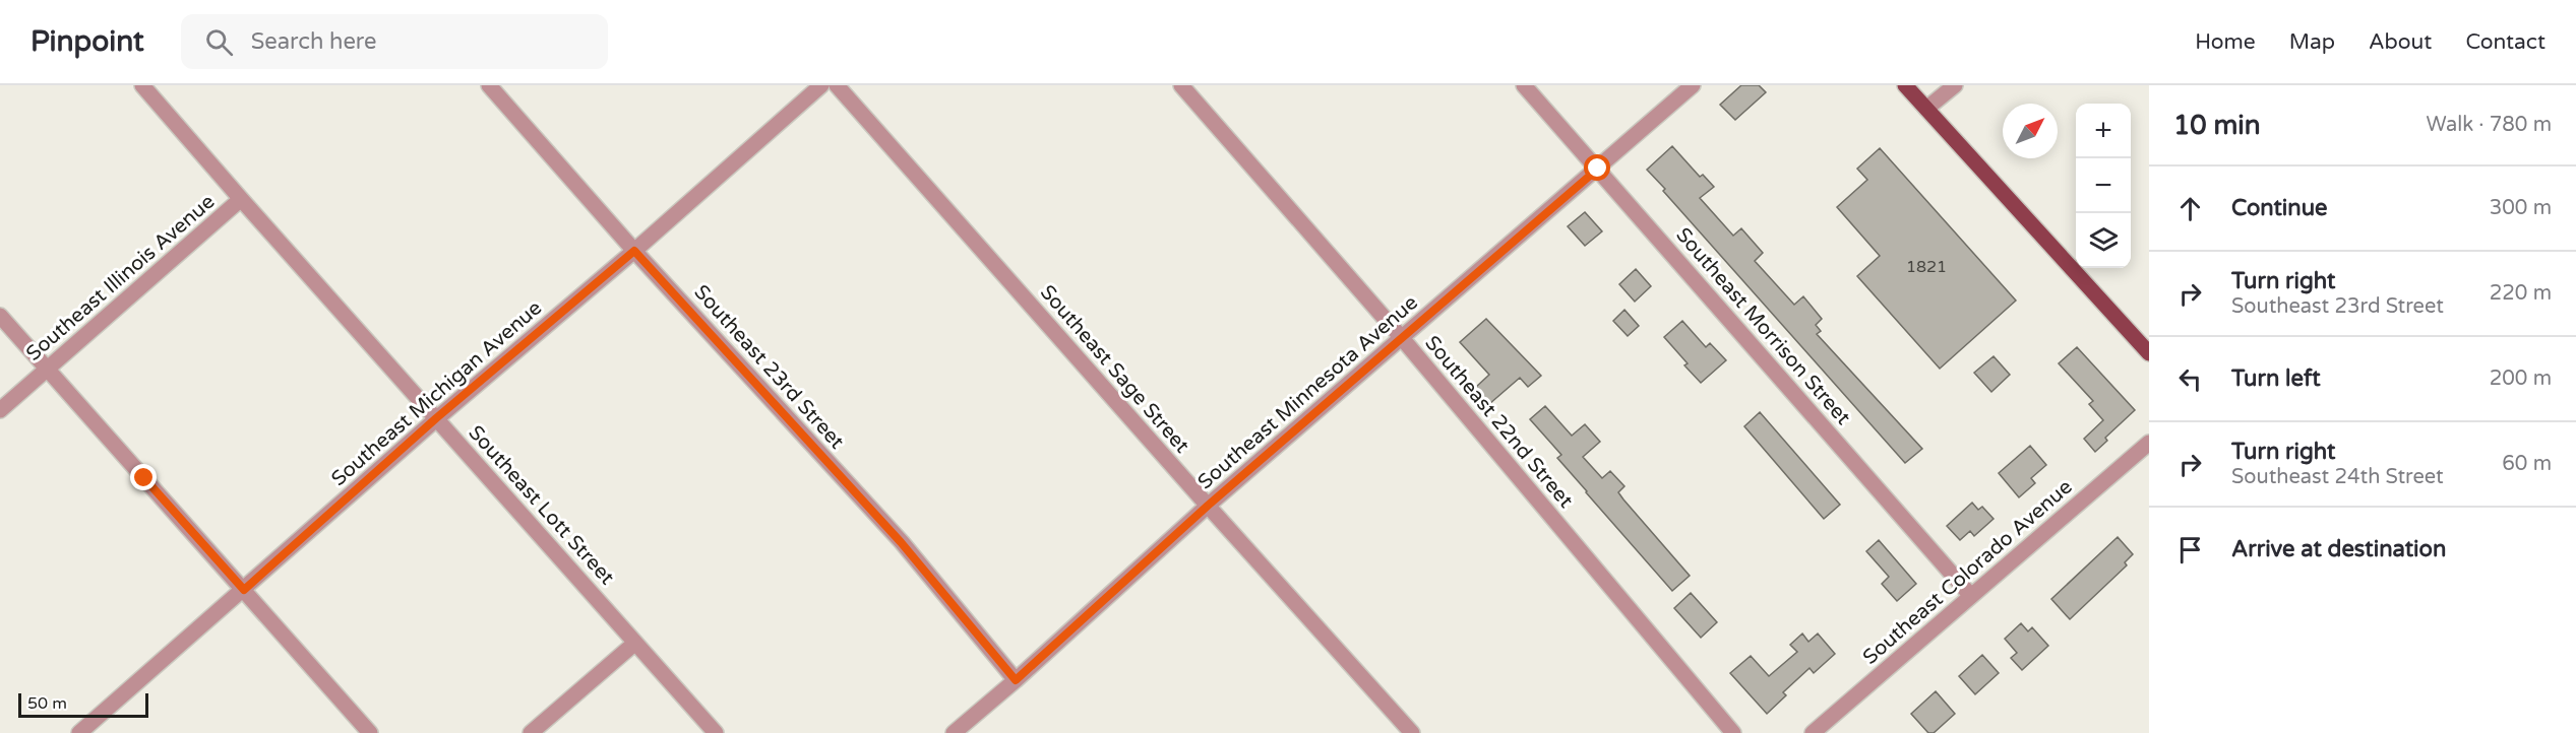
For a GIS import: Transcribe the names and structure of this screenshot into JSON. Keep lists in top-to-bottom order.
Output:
{
  "streets": {
    "street": [
      "Southeast Illinois Avenue",
      "Southeast Morrison Street",
      "Southeast 23rd Street",
      "Southeast Sage Street",
      "Southeast Minnesota Avenue",
      "Southeast Michigan Avenue",
      "Southeast 22nd Street",
      "Southeast Lott Street",
      "Southeast Colorado Avenue"
    ]
  },
  "crossings": [
    ["Southeast Illinois Avenue", "Southeast Lott Street"],
    ["Southeast Morrison Street", "Southeast Minnesota Avenue"],
    ["Southeast Morrison Street", "Southeast Colorado Avenue"],
    ["Southeast 23rd Street", "Southeast Minnesota Avenue"],
    ["Southeast 23rd Street", "Southeast Michigan Avenue"],
    ["Southeast Sage Street", "Southeast Minnesota Avenue"],
    ["Southeast Minnesota Avenue", "Southeast 22nd Street"],
    ["Southeast Michigan Avenue", "Southeast Lott Street"]
  ],
  "house_numbers": ["1821"],
  "scale_bar": "50 m",
  "north": "top right",
  "page": {
    "header": "Pinpoint",
    "search": "Search here",
    "nav": [
      "Home",
      "Map",
      "About",
      "Contact"
    ],
    "heading": ["10 min", "Walk · 780 m"],
    "map_buttons": ["+", "−"],
    "list": [
      ["Continue", "300 m"],
      ["Turn right", "Southeast 23rd Street", "220 m"],
      ["Turn left", "200 m"],
      ["Turn right", "Southeast 24th Street", "60 m"],
      "Arrive at destination"
    ],
    "scale": "50 m"
  }
}
